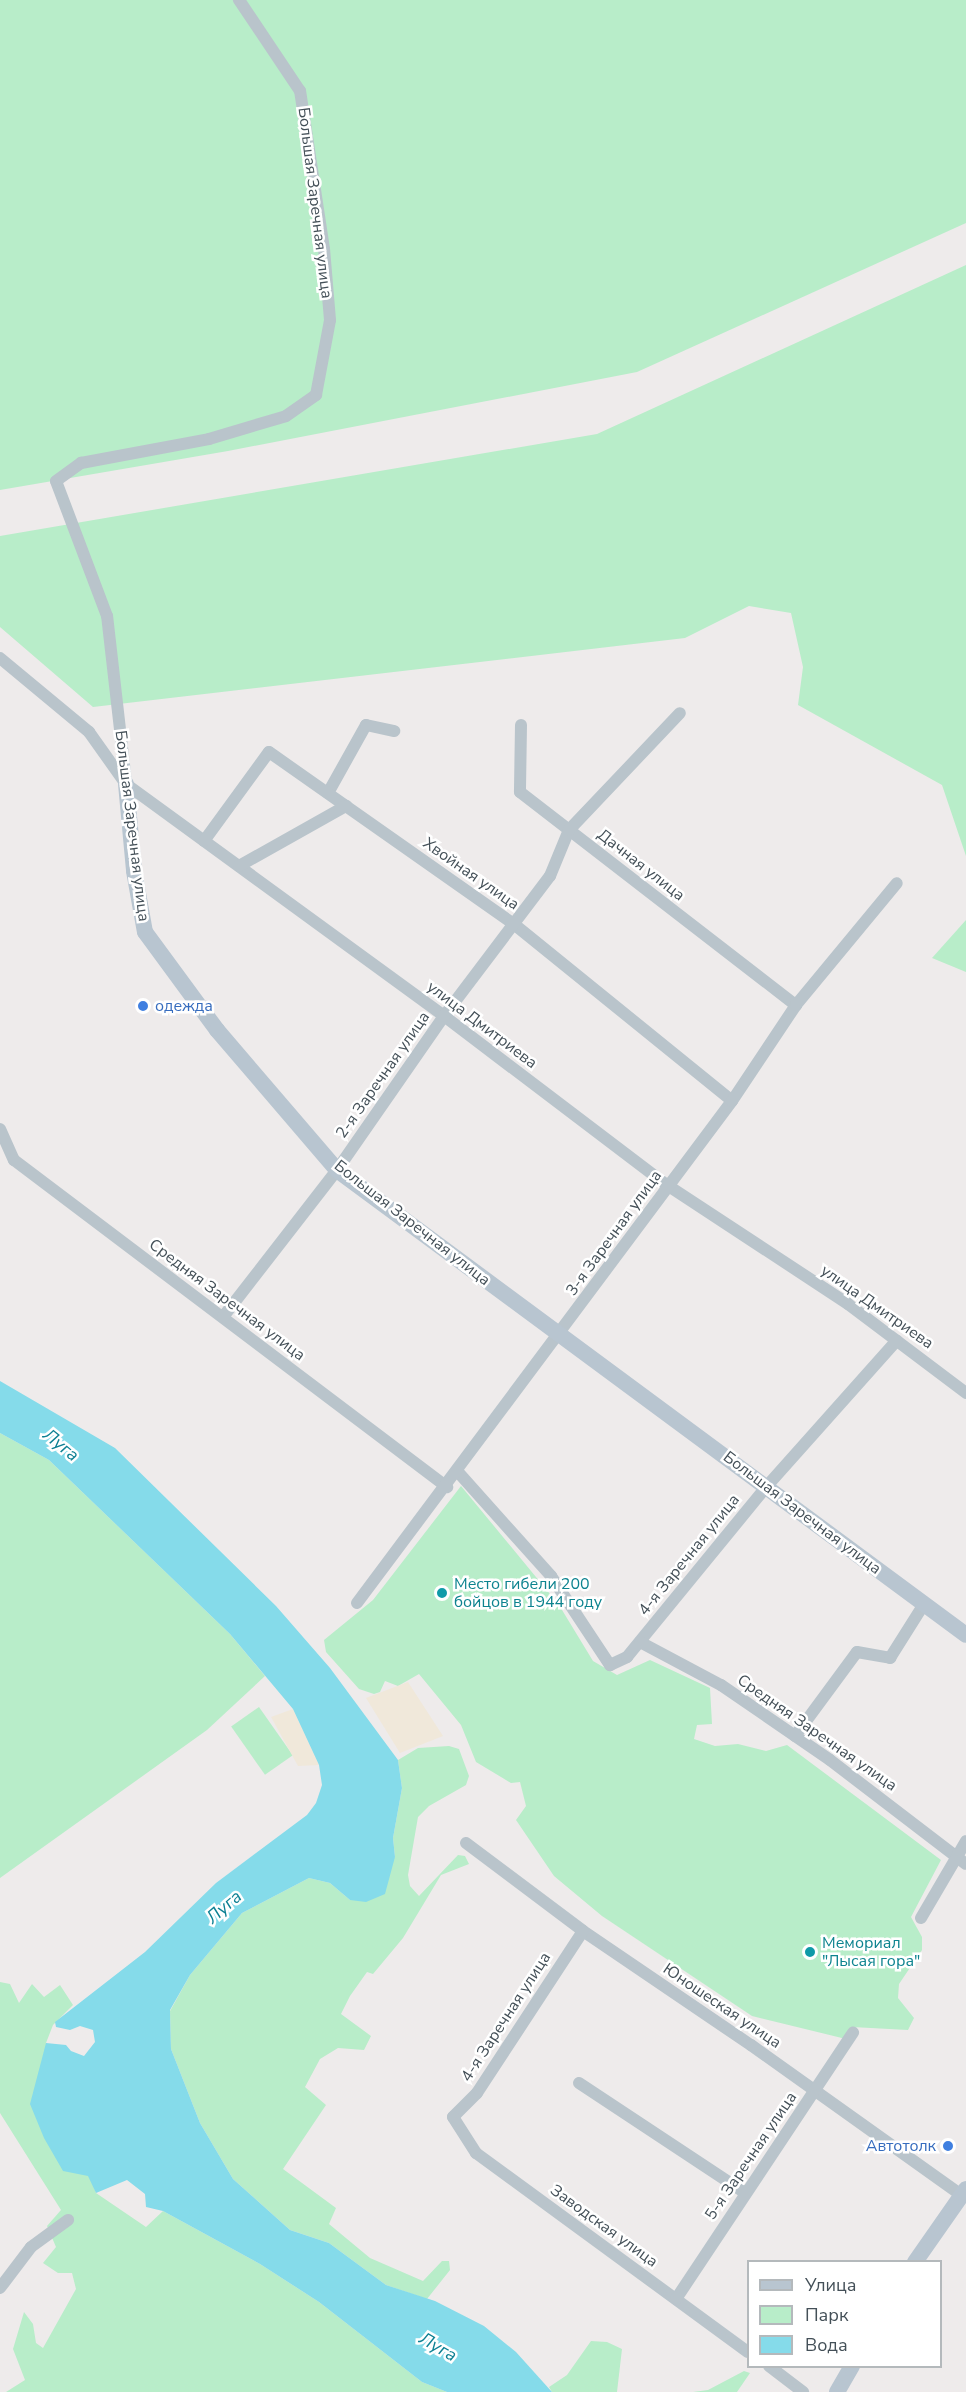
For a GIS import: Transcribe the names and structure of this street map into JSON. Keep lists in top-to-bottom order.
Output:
{
  "streets": {
    "street": [
      "Большая Заречная улица",
      "Дачная улица",
      "Хвойная улица",
      "улица Дмитриева",
      "2-я Заречная улица",
      "3-я Заречная улица",
      "Средняя Заречная улица",
      "4-я Заречная улица",
      "Юношеская улица",
      "5-я Заречная улица",
      "Заводская улица"
    ]
  },
  "crossings": [
    ["Большая Заречная улица", "улица Дмитриева"],
    ["Большая Заречная улица", "2-я Заречная улица"],
    ["Большая Заречная улица", "3-я Заречная улица"],
    ["Большая Заречная улица", "4-я Заречная улица"],
    ["Дачная улица", "2-я Заречная улица"],
    ["Дачная улица", "3-я Заречная улица"],
    ["Хвойная улица", "улица Дмитриева"],
    ["Хвойная улица", "2-я Заречная улица"],
    ["Хвойная улица", "3-я Заречная улица"],
    ["улица Дмитриева", "2-я Заречная улица"],
    ["улица Дмитриева", "3-я Заречная улица"],
    ["улица Дмитриева", "4-я Заречная улица"],
    ["2-я Заречная улица", "Средняя Заречная улица"],
    ["3-я Заречная улица", "Средняя Заречная улица"],
    ["3-я Заречная улица", "4-я Заречная улица"],
    ["Средняя Заречная улица", "4-я Заречная улица"],
    ["4-я Заречная улица", "Юношеская улица"],
    ["4-я Заречная улица", "Заводская улица"],
    ["Юношеская улица", "5-я Заречная улица"],
    ["5-я Заречная улица", "Заводская улица"]
  ],
  "water": ["Луга"],
  "places": [
    "одежда",
    "Место гибели 200 бойцов в 1944 году",
    "Мемориал \"Лысая гора\"",
    "Автотолк"
  ],
  "legend": ["Улица", "Парк", "Вода"]
}
